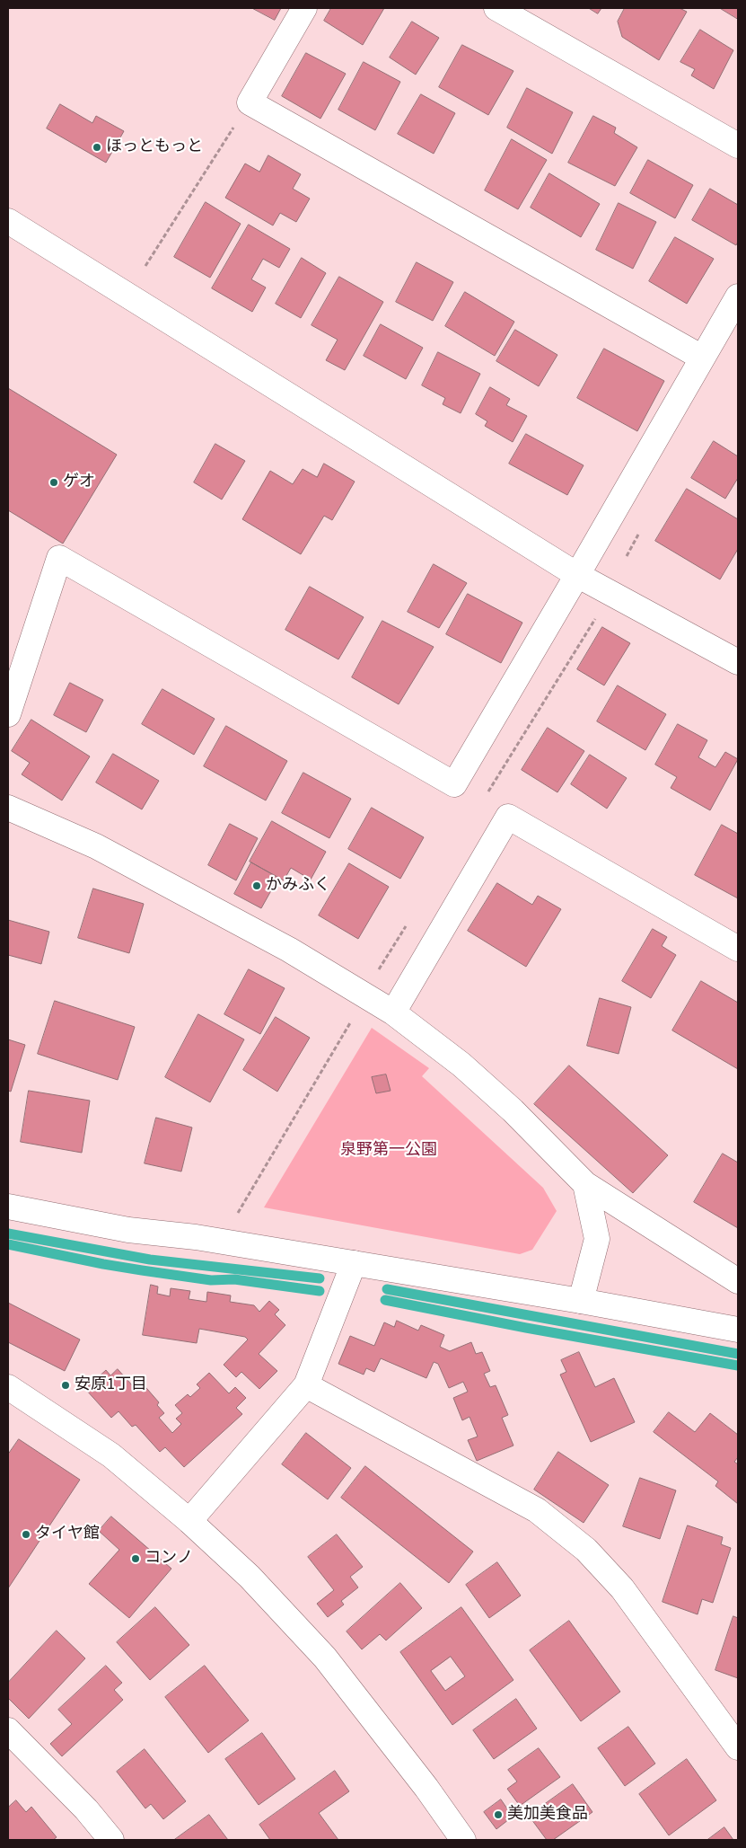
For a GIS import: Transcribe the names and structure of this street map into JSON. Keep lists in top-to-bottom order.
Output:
{
  "parks": ["泉野第一公園"],
  "places": [
    "ほっともっと",
    "ゲオ",
    "かみふく",
    "安原1丁目",
    "タイヤ館",
    "コンノ",
    "美加美食品"
  ]
}
